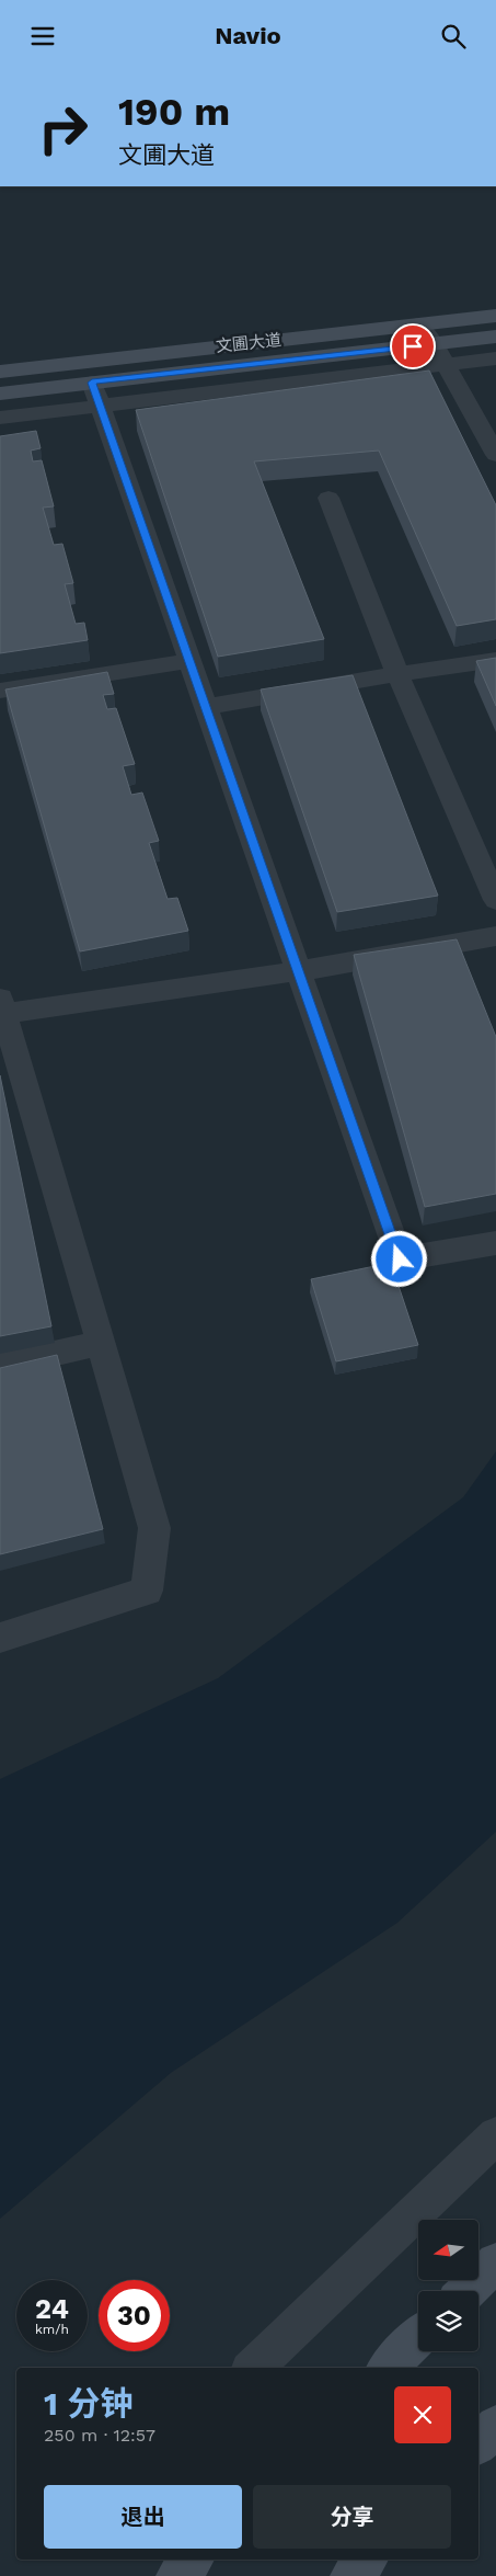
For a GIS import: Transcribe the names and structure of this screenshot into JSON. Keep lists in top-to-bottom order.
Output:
{
  "streets": {
    "main road": ["文圃大道"]
  },
  "north": "left",
  "page": {
    "header": "Navio",
    "turn": ["190 m", "文圃大道"],
    "speed": "24 km/h",
    "limit": "30",
    "heading": ["1 分钟", "250 m · 12:57"],
    "buttons": ["退出", "分享"]
  }
}
